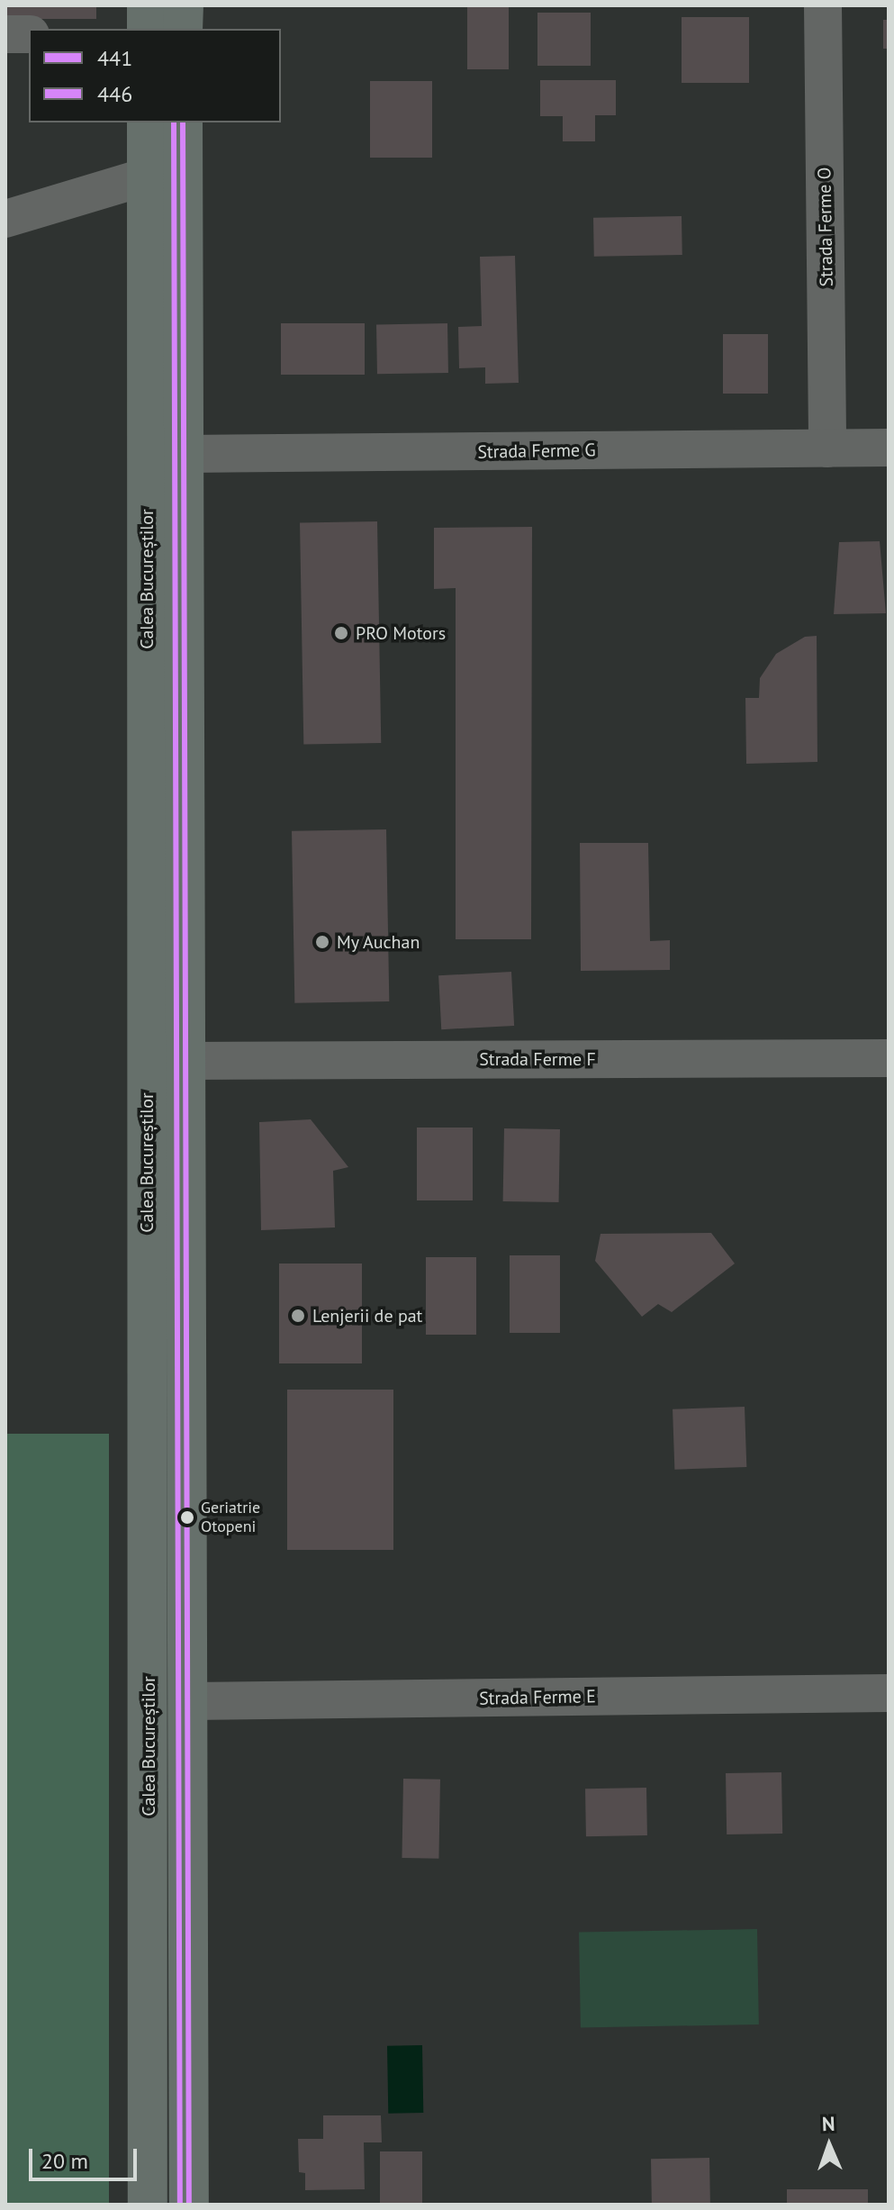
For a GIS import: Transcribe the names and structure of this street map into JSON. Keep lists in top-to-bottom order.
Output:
{
  "streets": {
    "highway": ["Calea Bucureștilor"],
    "street": [
      "Strada Ferme O",
      "Strada Ferme G",
      "Strada Ferme F",
      "Strada Ferme E"
    ]
  },
  "crossings": [
    ["Strada Ferme O", "Strada Ferme G"]
  ],
  "places": [
    "PRO Motors",
    "My Auchan",
    "Lenjerii de pat",
    "Geriatrie Otopeni"
  ],
  "lines": ["transit line 441", "transit line 446"],
  "legend": ["441", "446"],
  "scale_bar": "20 m",
  "north": "top"
}
